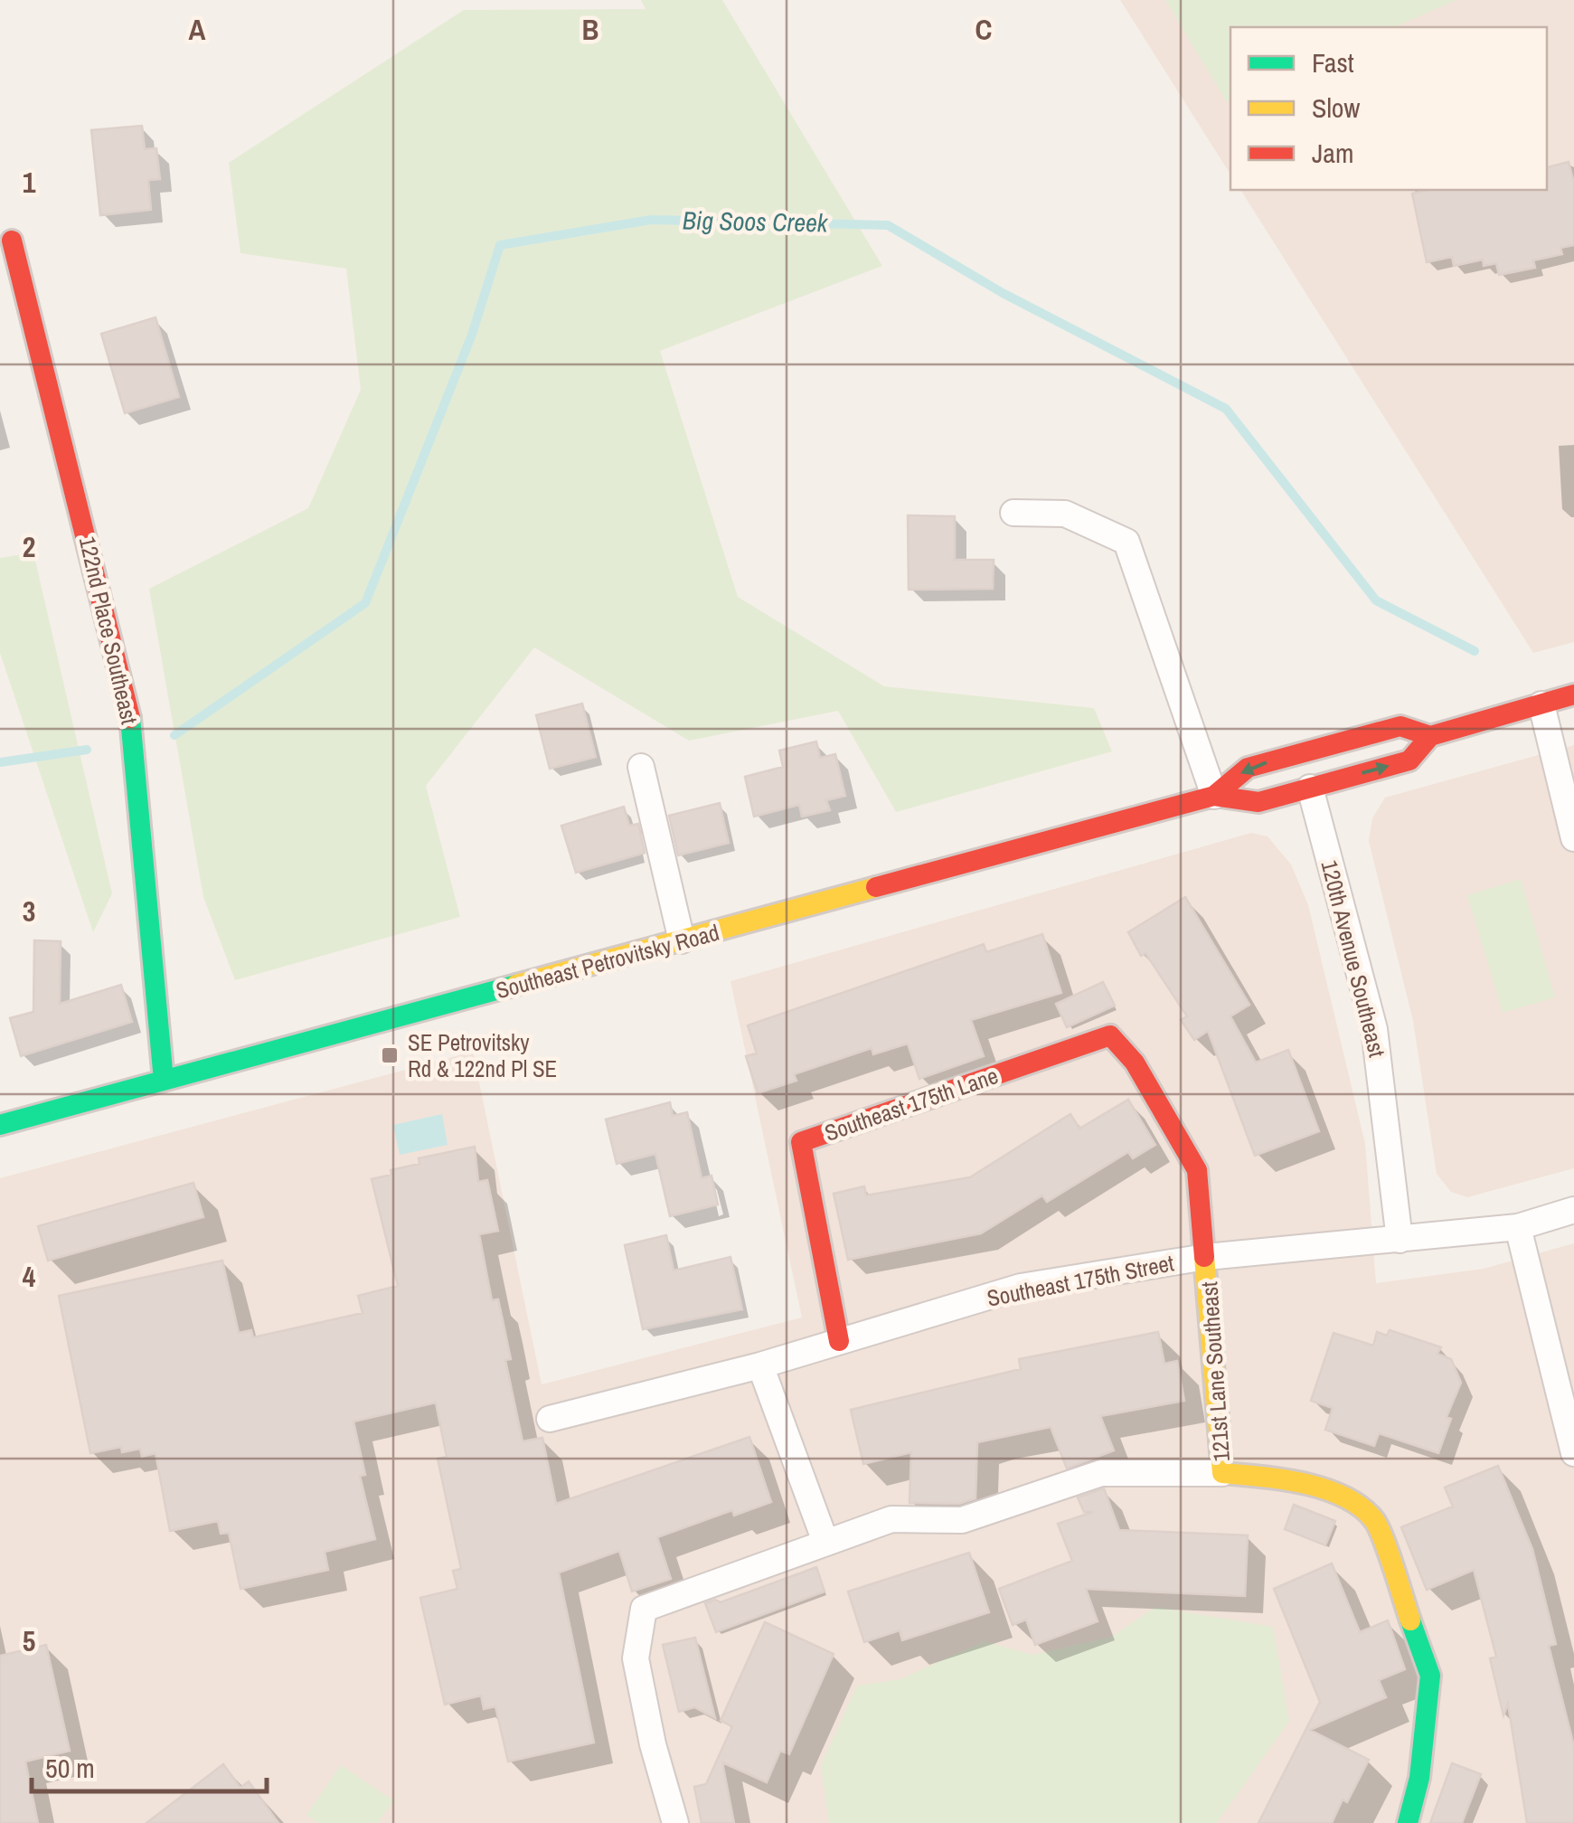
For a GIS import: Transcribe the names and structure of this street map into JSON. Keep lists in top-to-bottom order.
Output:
{
  "streets": {
    "street": [
      "122nd Place Southeast",
      "120th Avenue Southeast",
      "Southeast Petrovitsky Road",
      "Southeast 175th Lane",
      "Southeast 175th Street",
      "121st Lane Southeast"
    ]
  },
  "crossings": [
    ["122nd Place Southeast", "Southeast Petrovitsky Road"],
    ["120th Avenue Southeast", "Southeast Petrovitsky Road"],
    ["120th Avenue Southeast", "Southeast 175th Street"],
    ["Southeast 175th Lane", "Southeast 175th Street"],
    ["Southeast 175th Lane", "121st Lane Southeast"],
    ["Southeast 175th Street", "121st Lane Southeast"]
  ],
  "water": ["Big Soos Creek"],
  "places": {
    "transit": ["SE Petrovitsky Rd & 122nd Pl SE"]
  },
  "legend": ["Fast", "Slow", "Jam"],
  "scale_bar": "50 m",
  "grid": {
    "columns": ["A", "B", "C"],
    "rows": [
      "1",
      "2",
      "3",
      "4",
      "5"
    ]
  }
}
